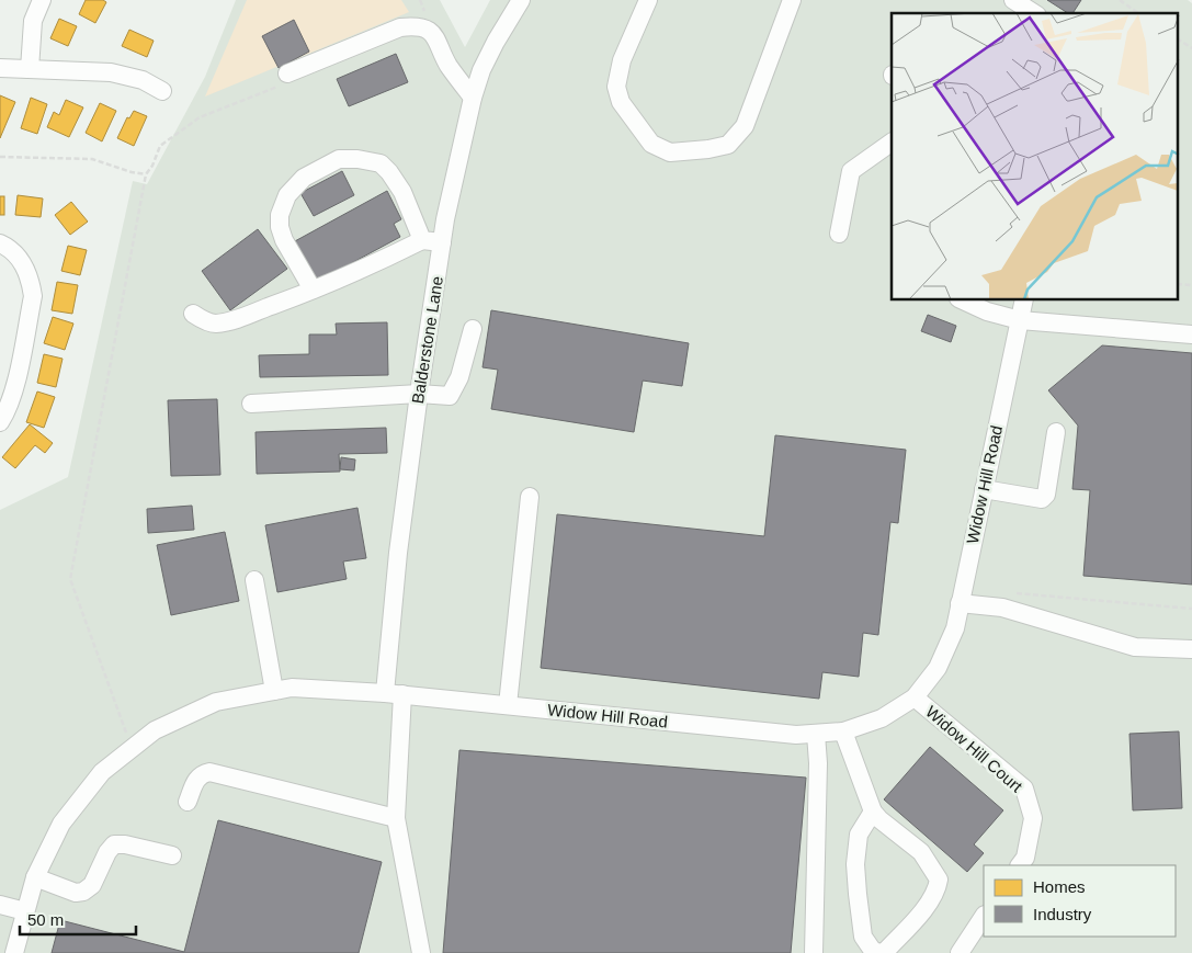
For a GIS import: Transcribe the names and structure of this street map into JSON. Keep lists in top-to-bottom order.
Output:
{
  "streets": {
    "street": ["Balderstone Lane", "Widow Hill Road", "Widow Hill Court"]
  },
  "crossings": [
    ["Balderstone Lane", "Widow Hill Road"],
    ["Widow Hill Road", "Widow Hill Court"]
  ],
  "legend": ["Homes", "Industry"],
  "scale_bar": "50 m"
}
